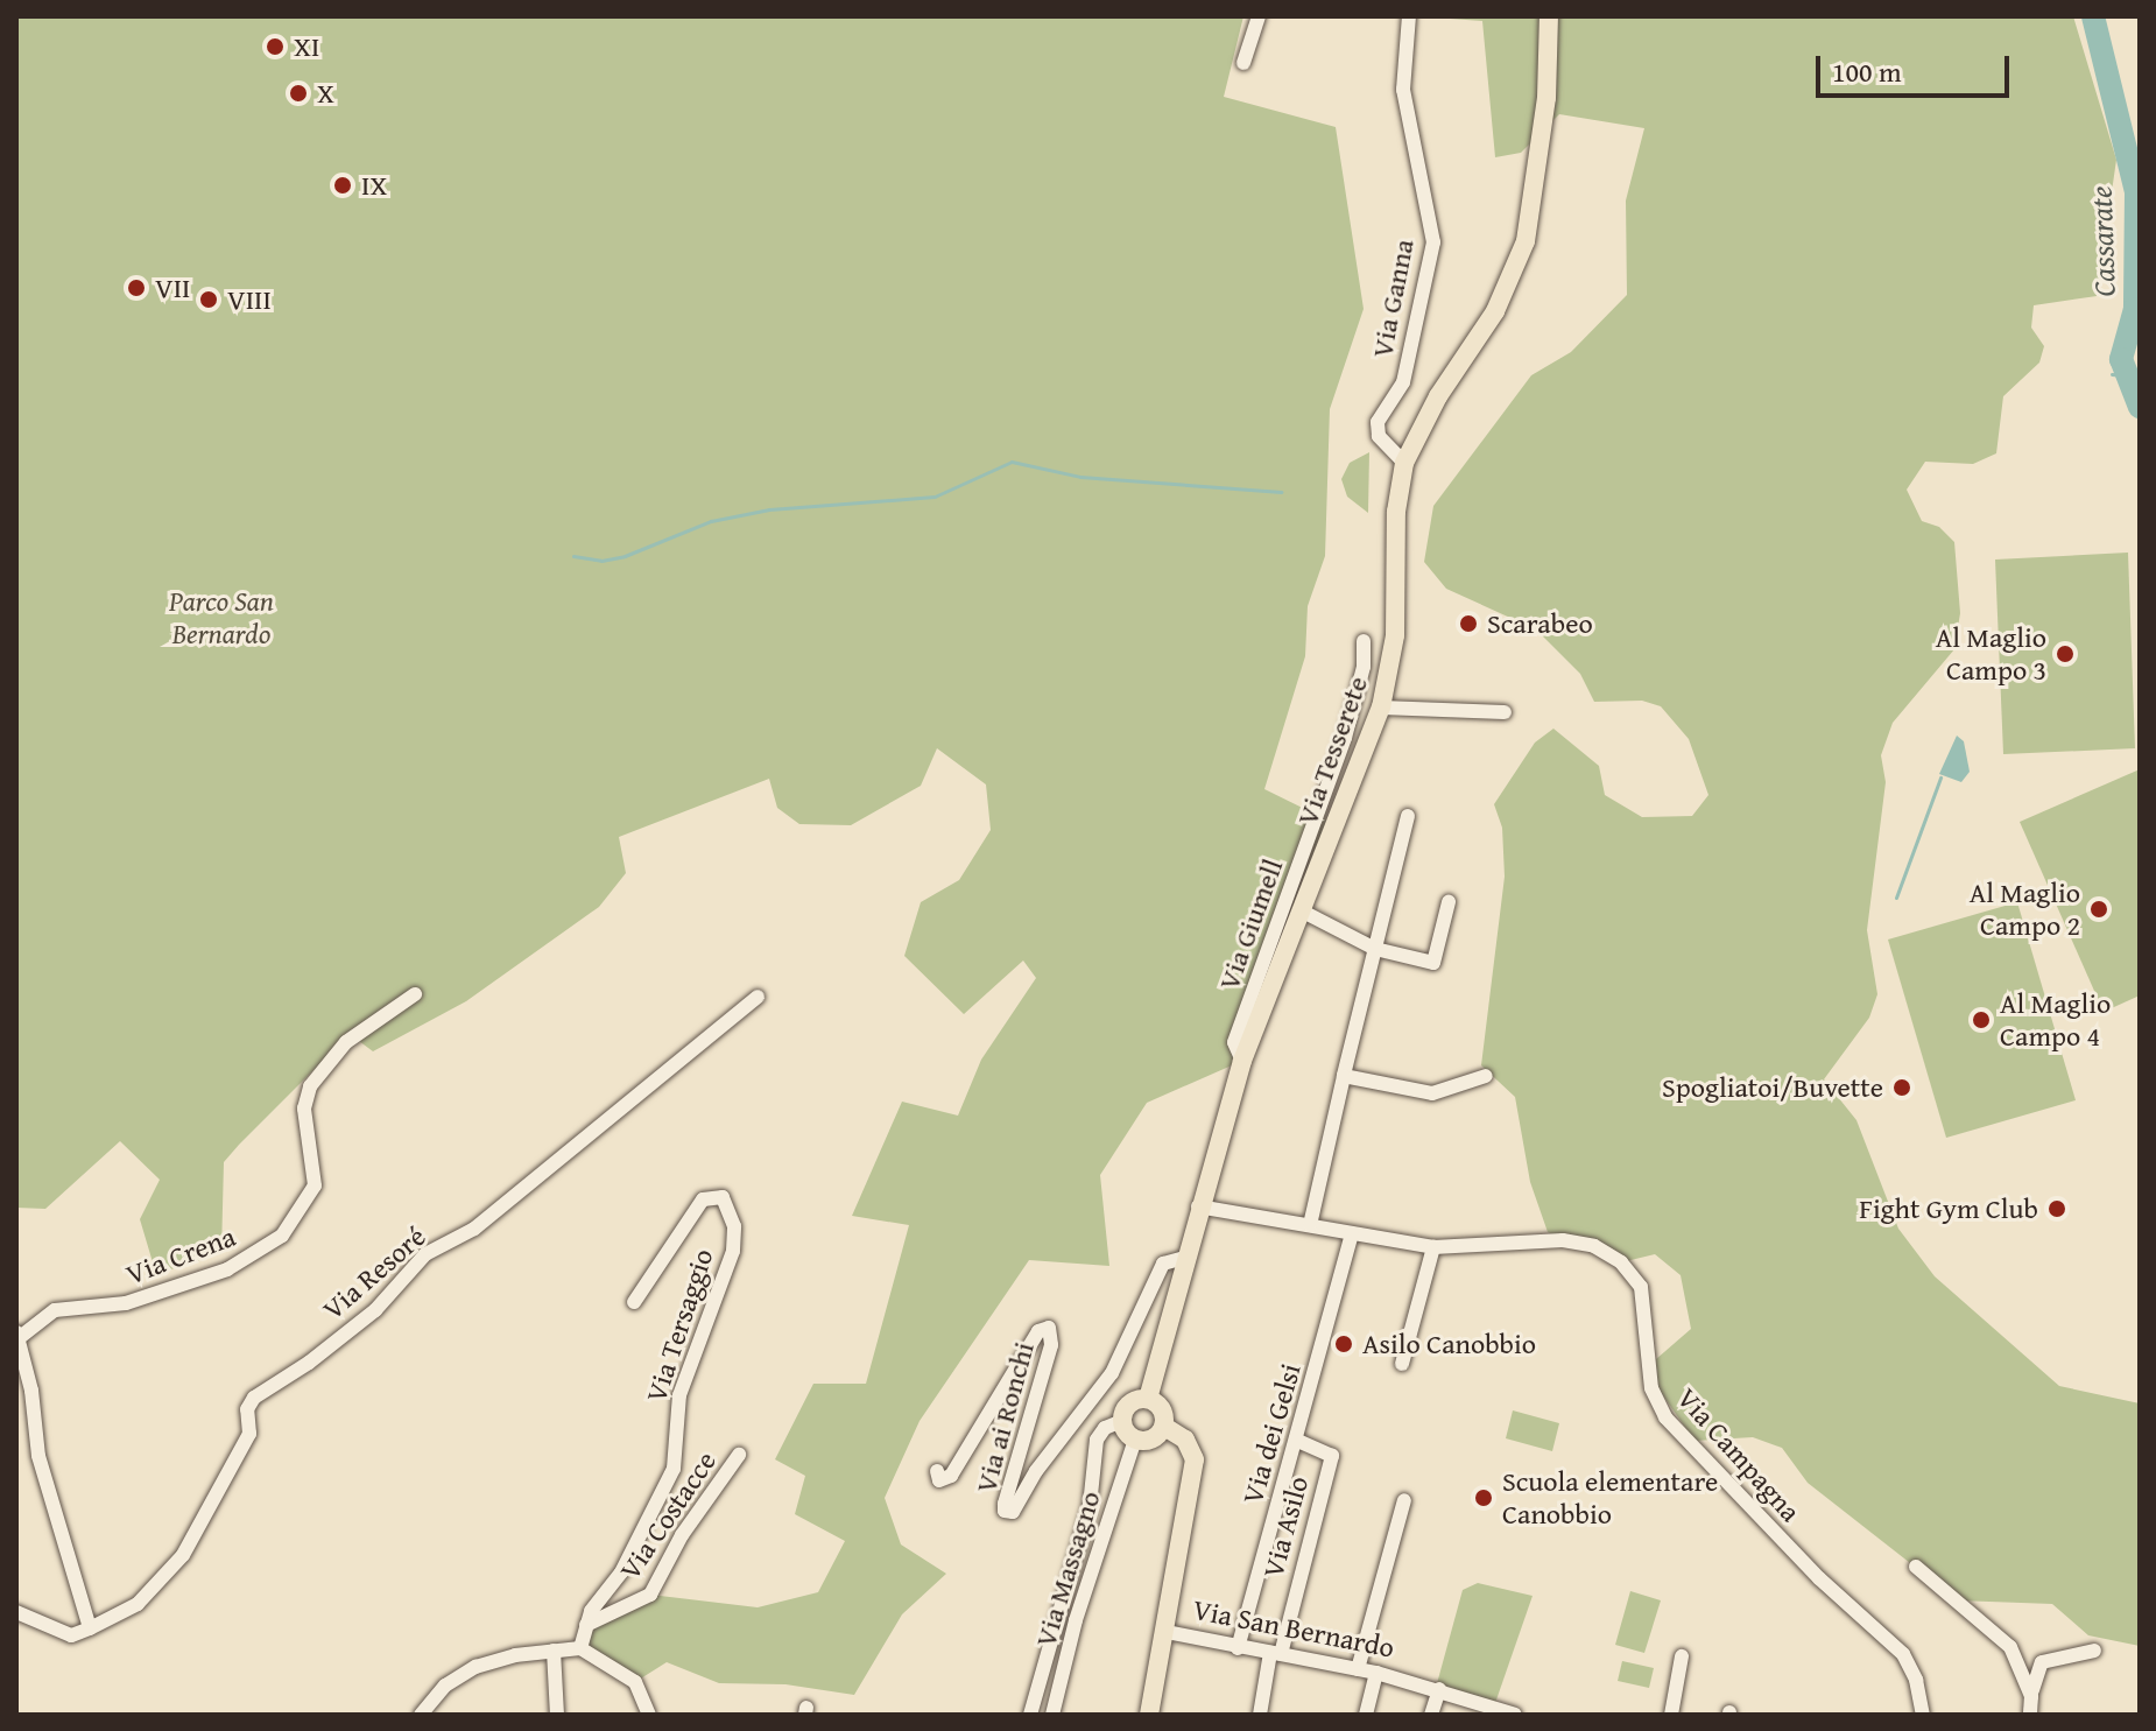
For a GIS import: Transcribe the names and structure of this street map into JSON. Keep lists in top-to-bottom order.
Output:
{
  "streets": {
    "main road": ["Via Tesserete", "Via San Bernardo"],
    "street": [
      "Via Ganna",
      "Via Giumell",
      "Via Crena",
      "Via Resoré",
      "Via Tersaggio",
      "Via ai Ronchi",
      "Via dei Gelsi",
      "Via Campagna",
      "Via Costacce",
      "Via Asilo",
      "Via Massagno"
    ]
  },
  "crossings": [
    ["Via Ganna", "Via Tesserete"],
    ["Via Tesserete", "Via Giumell"],
    ["Via Tesserete", "Via ai Ronchi"],
    ["Via Tesserete", "Via Campagna"],
    ["Via Tesserete", "Via Massagno"],
    ["Via Tesserete", "Via San Bernardo"],
    ["Via Tersaggio", "Via Costacce"],
    ["Via dei Gelsi", "Via Campagna"],
    ["Via dei Gelsi", "Via Asilo"],
    ["Via dei Gelsi", "Via San Bernardo"],
    ["Via Asilo", "Via San Bernardo"],
    ["Via Massagno", "Via San Bernardo"]
  ],
  "water": ["Cassarate"],
  "parks": ["Parco San Bernardo"],
  "places": [
    "XI",
    "X",
    "IX",
    "VII",
    "VIII",
    "Scarabeo",
    "Al Maglio Campo 3",
    "Al Maglio Campo 2",
    "Al Maglio Campo 4",
    "Spogliatoi/Buvette",
    "Fight Gym Club",
    "Asilo Canobbio",
    "Scuola elementare Canobbio"
  ],
  "scale_bar": "100 m"
}
